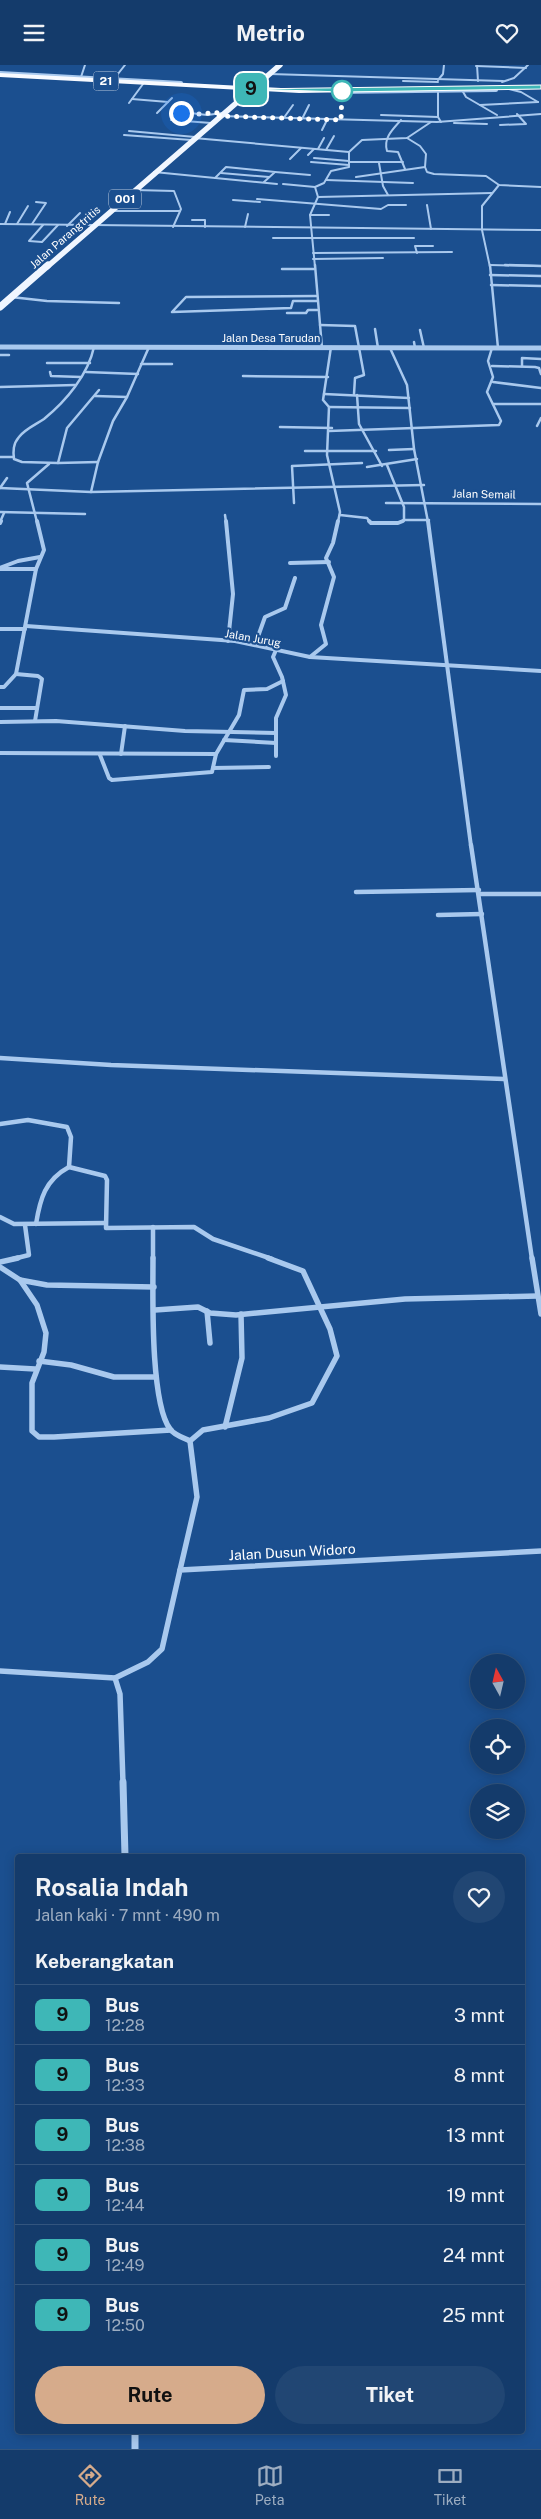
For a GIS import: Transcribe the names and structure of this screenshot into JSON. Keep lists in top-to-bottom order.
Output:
{
  "streets": {
    "highway": ["21"],
    "main road": ["001", "Jalan Parangtritis"],
    "street": [
      "Jalan Desa Tarudan",
      "Jalan Semail",
      "Jalan Jurug",
      "Jalan Dusun Widoro"
    ]
  },
  "crossings": [
    ["21", "Jalan Parangtritis"]
  ],
  "lines": ["bus line 9"],
  "north": "top",
  "page": {
    "header": "Metrio",
    "on_map": "9",
    "heading": [
      ["Rosalia Indah", "Jalan kaki · 7 mnt · 490 m"],
      "Keberangkatan"
    ],
    "list": [
      {
        "mark": "9",
        "name": "Bus",
        "note": "12:28",
        "value": "3 mnt"
      },
      {
        "mark": "9",
        "name": "Bus",
        "note": "12:33",
        "value": "8 mnt"
      },
      {
        "mark": "9",
        "name": "Bus",
        "note": "12:38",
        "value": "13 mnt"
      },
      {
        "mark": "9",
        "name": "Bus",
        "note": "12:44",
        "value": "19 mnt"
      },
      {
        "mark": "9",
        "name": "Bus",
        "note": "12:49",
        "value": "24 mnt"
      },
      {
        "mark": "9",
        "name": "Bus",
        "note": "12:50",
        "value": "25 mnt"
      }
    ],
    "buttons": ["Rute", "Tiket"],
    "tabs": ["Rute", "Peta", "Tiket"]
  }
}
